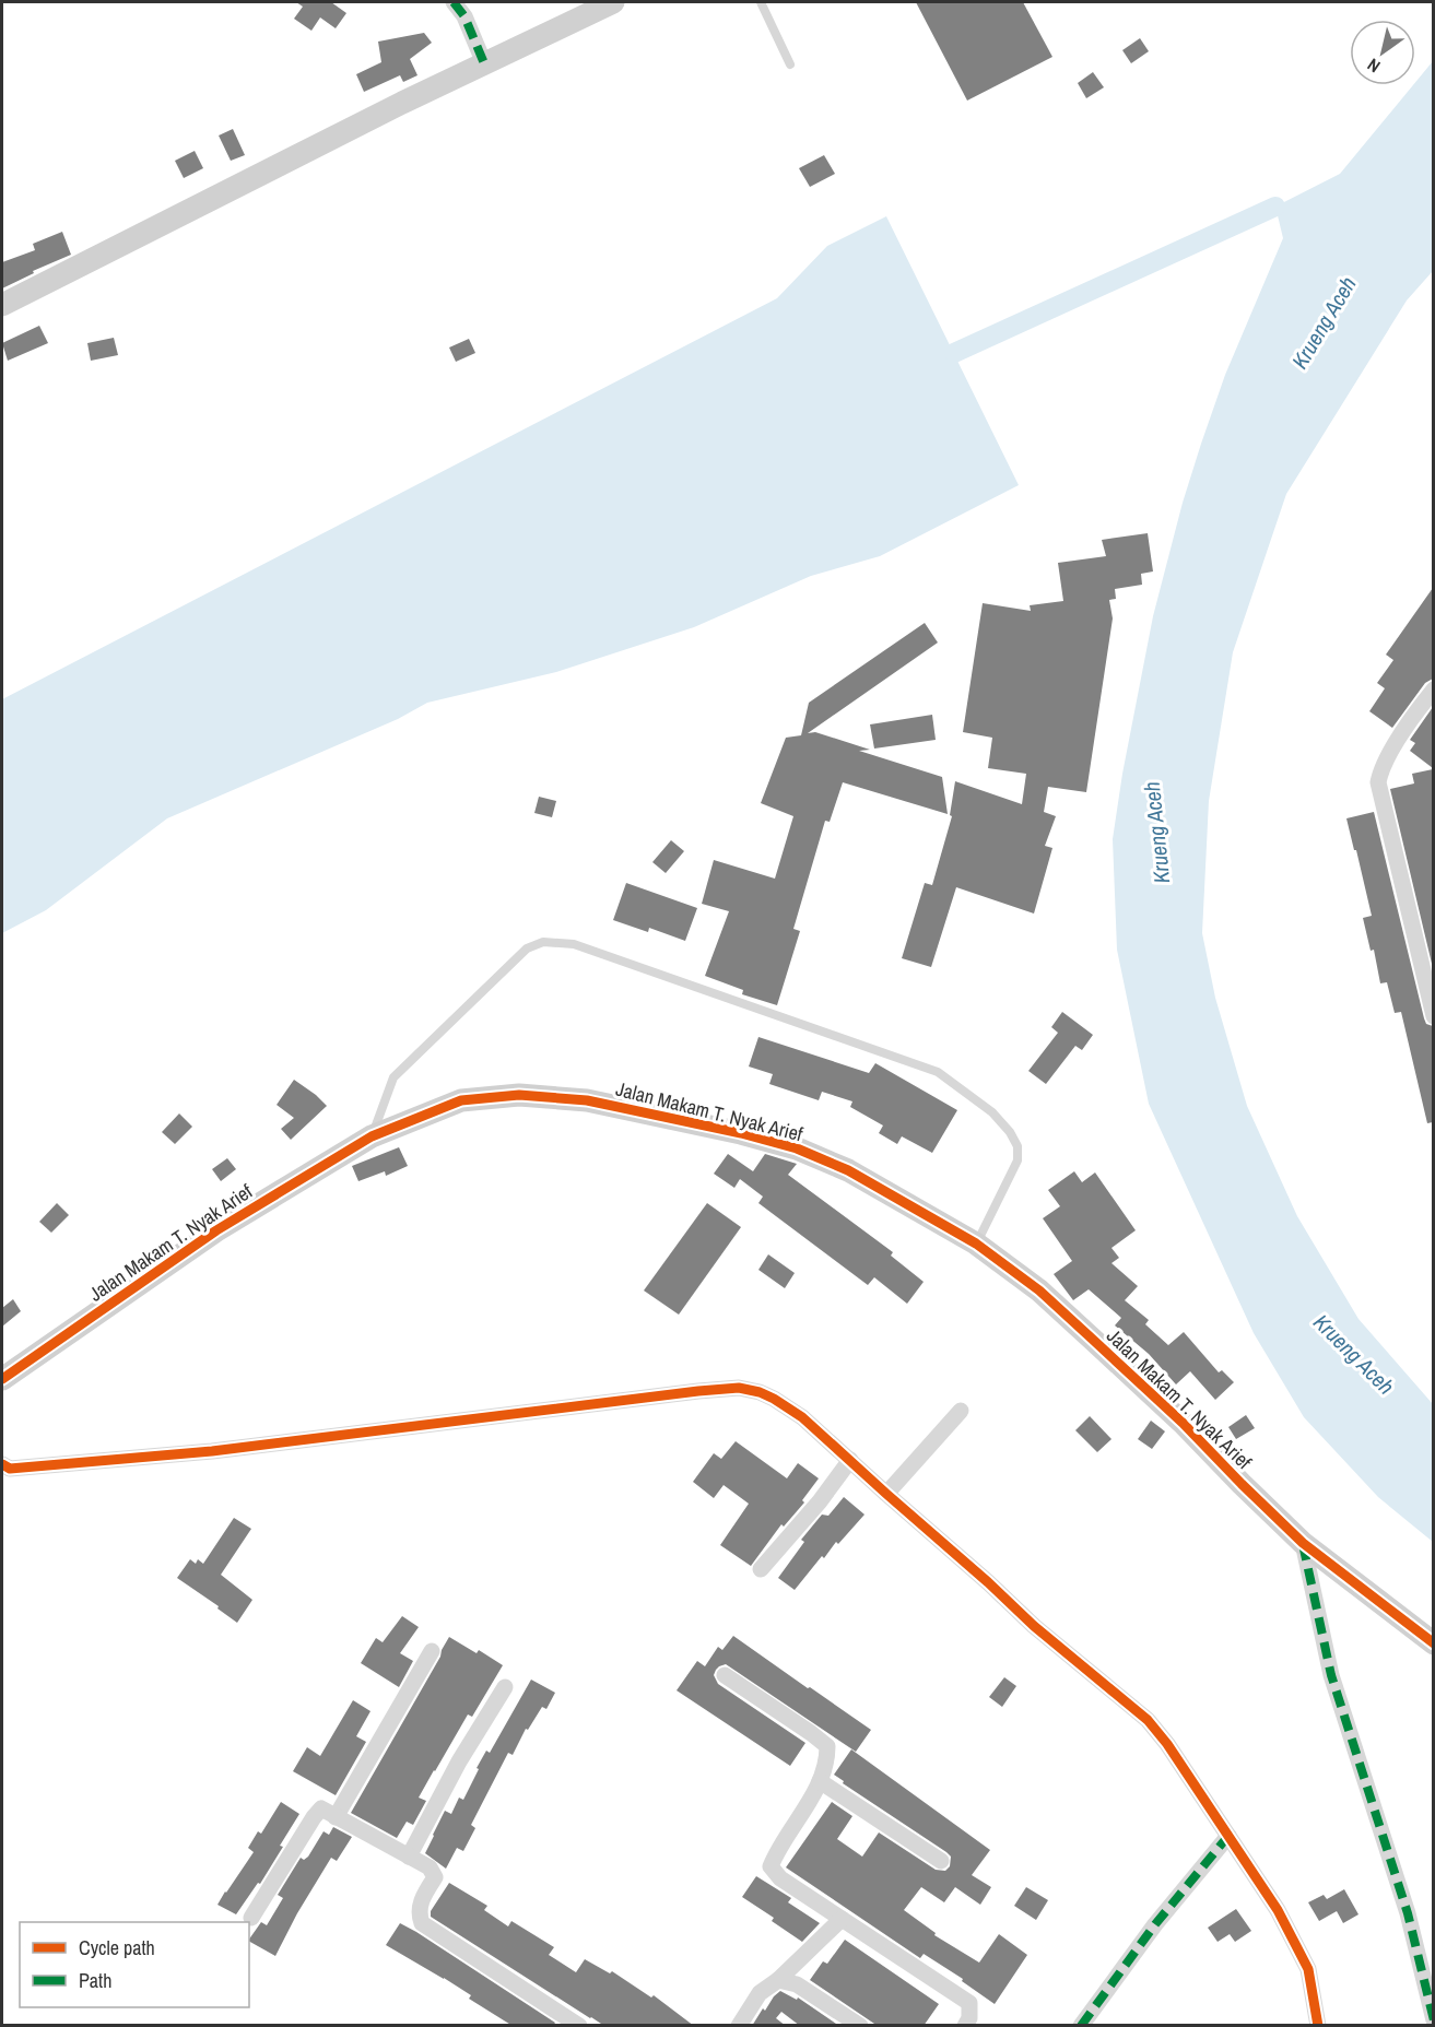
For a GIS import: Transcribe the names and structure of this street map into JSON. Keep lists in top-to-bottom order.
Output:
{
  "streets": {
    "street": ["Jalan Makam T. Nyak Arief"]
  },
  "water": ["Krueng Aceh"],
  "legend": ["Cycle path", "Path"],
  "north": "bottom left"
}
